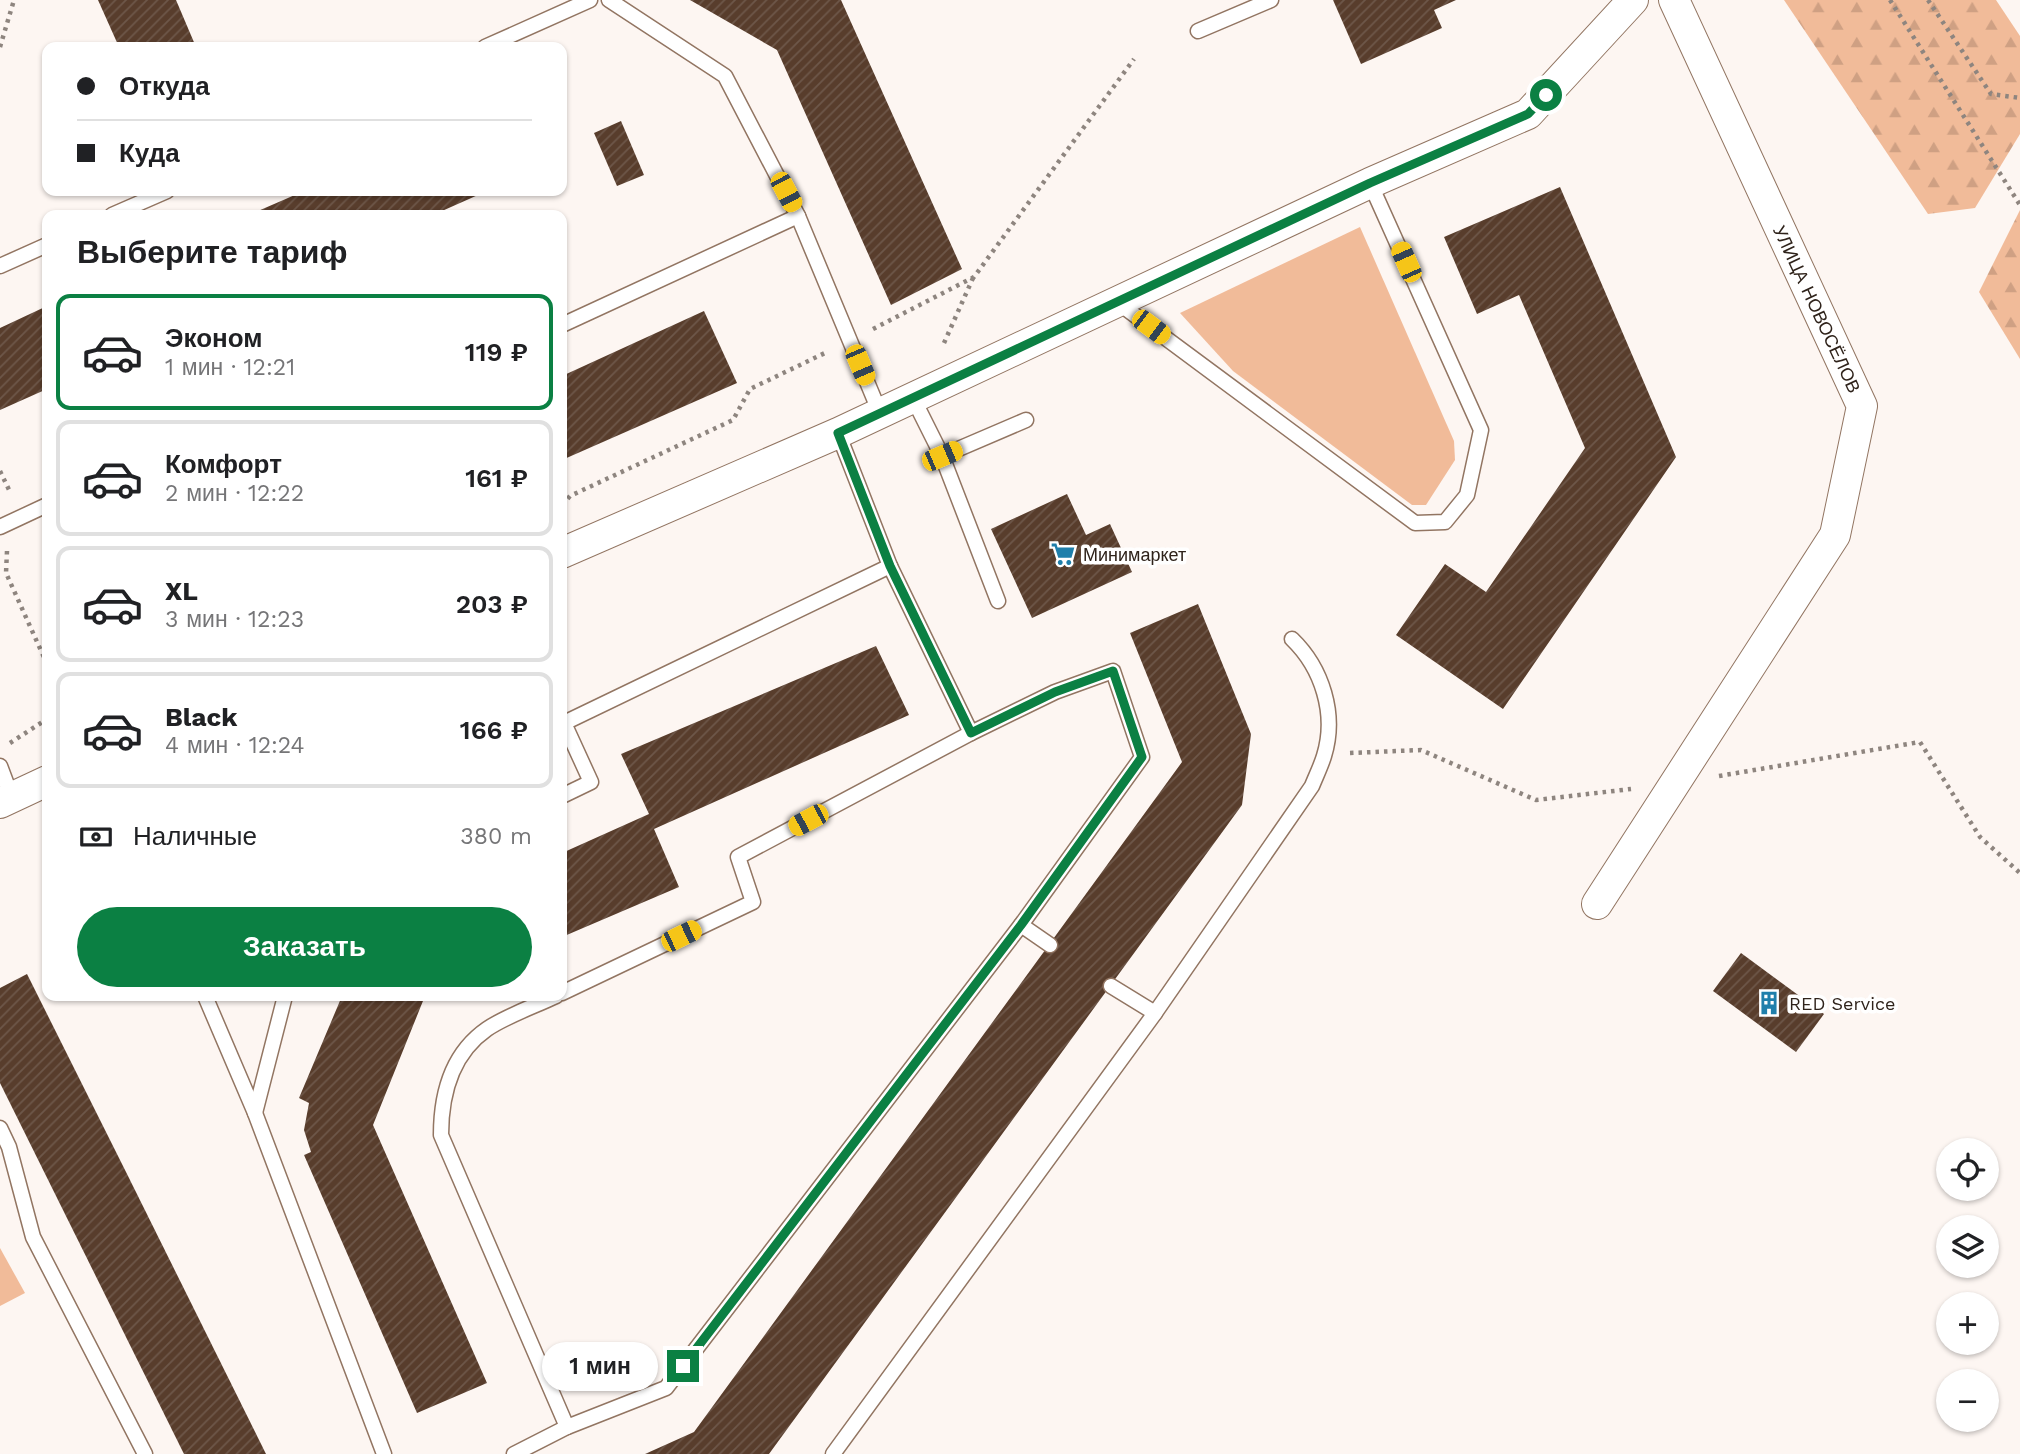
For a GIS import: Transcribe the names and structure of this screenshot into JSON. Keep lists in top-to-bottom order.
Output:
{
  "streets": {
    "street": ["УЛИЦА НОВОСЁЛОВ"]
  },
  "places": {
    "supermarket": ["Минимаркет"],
    "building": ["RED Service"]
  },
  "page": {
    "banner": ["Откуда", "Куда"],
    "heading": "Выберите тариф",
    "list": [
      {
        "name": "Эконом",
        "note": "1 мин · 12:21",
        "value": "119 ₽"
      },
      {
        "name": "Комфорт",
        "note": "2 мин · 12:22",
        "value": "161 ₽"
      },
      {
        "name": "XL",
        "note": "3 мин · 12:23",
        "value": "203 ₽"
      },
      {
        "name": "Black",
        "note": "4 мин · 12:24",
        "value": "166 ₽"
      }
    ],
    "pay": ["Наличные", "380 m"],
    "buttons": "Заказать",
    "map_buttons": ["+", "−"],
    "bubble": "1 мин"
  }
}
